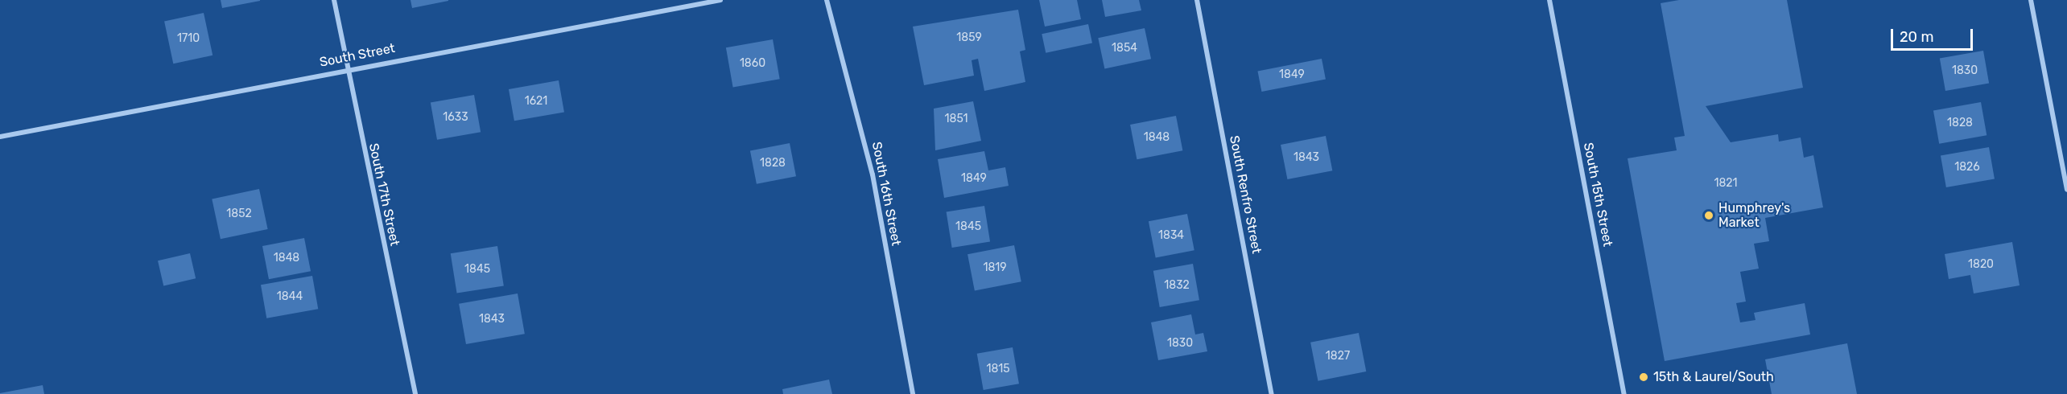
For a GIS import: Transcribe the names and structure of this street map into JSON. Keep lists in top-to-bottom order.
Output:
{
  "streets": {
    "street": [
      "South Street",
      "South 16th Street",
      "South 17th Street",
      "South Renfro Street",
      "South 15th Street"
    ]
  },
  "crossings": [
    ["South Street", "South 17th Street"]
  ],
  "places": ["Humphrey's Market", "15th & Laurel/South"],
  "house_numbers": [
    "1859",
    "1710",
    "1854",
    "1860",
    "1830",
    "1849",
    "1621",
    "1633",
    "1851",
    "1828",
    "1848",
    "1843",
    "1828",
    "1826",
    "1849",
    "1821",
    "1852",
    "1845",
    "1834",
    "1848",
    "1820",
    "1819",
    "1845",
    "1832",
    "1844",
    "1843",
    "1830",
    "1827",
    "1815"
  ],
  "scale_bar": "20 m"
}
